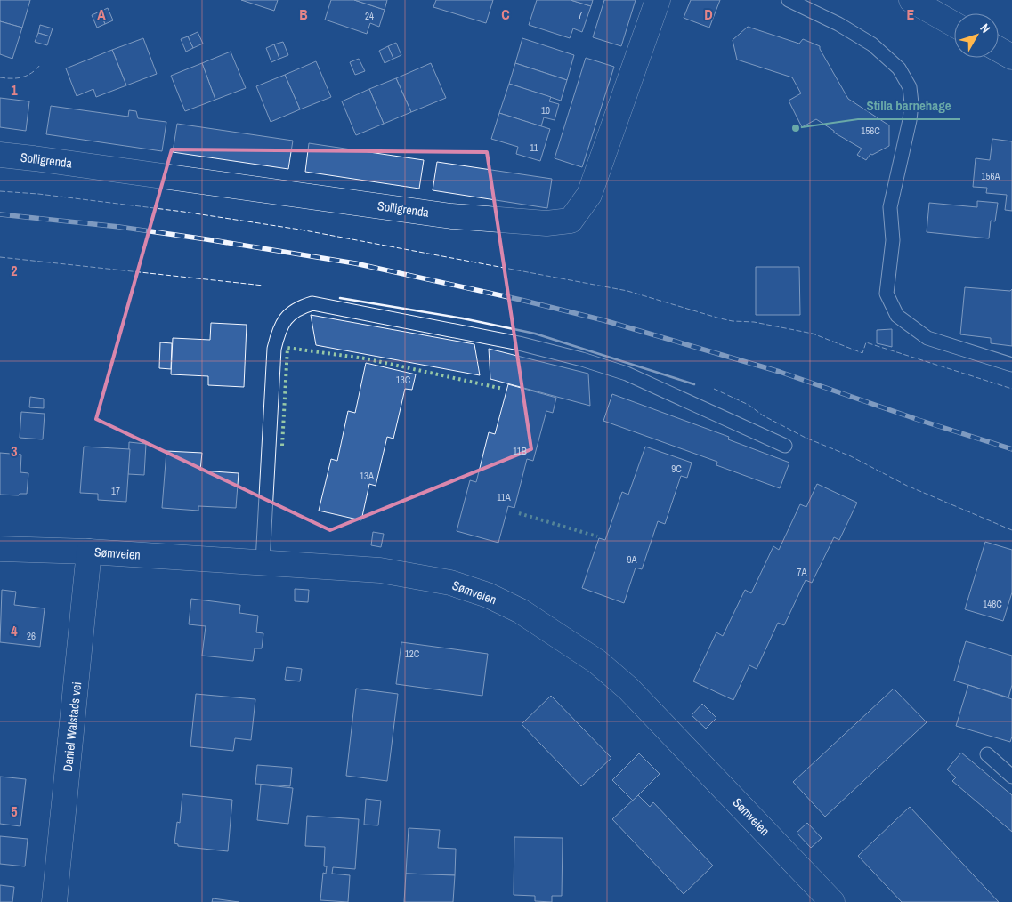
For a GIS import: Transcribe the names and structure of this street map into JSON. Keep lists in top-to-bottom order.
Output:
{
  "streets": {
    "street": ["Solligrenda", "Sømveien", "Daniel Walstads vei"]
  },
  "crossings": [
    ["Sømveien", "Daniel Walstads vei"]
  ],
  "places": ["Stilla barnehage"],
  "house_numbers": [
    "7",
    "24",
    "10",
    "156C",
    "11",
    "156A",
    "13C",
    "11B",
    "9C",
    "13A",
    "17",
    "11A",
    "9A",
    "7A",
    "148C",
    "26",
    "12C"
  ],
  "north": "top right",
  "grid": {
    "columns": [
      "A",
      "B",
      "C",
      "D",
      "E"
    ],
    "rows": [
      "1",
      "2",
      "3",
      "4",
      "5"
    ]
  }
}
